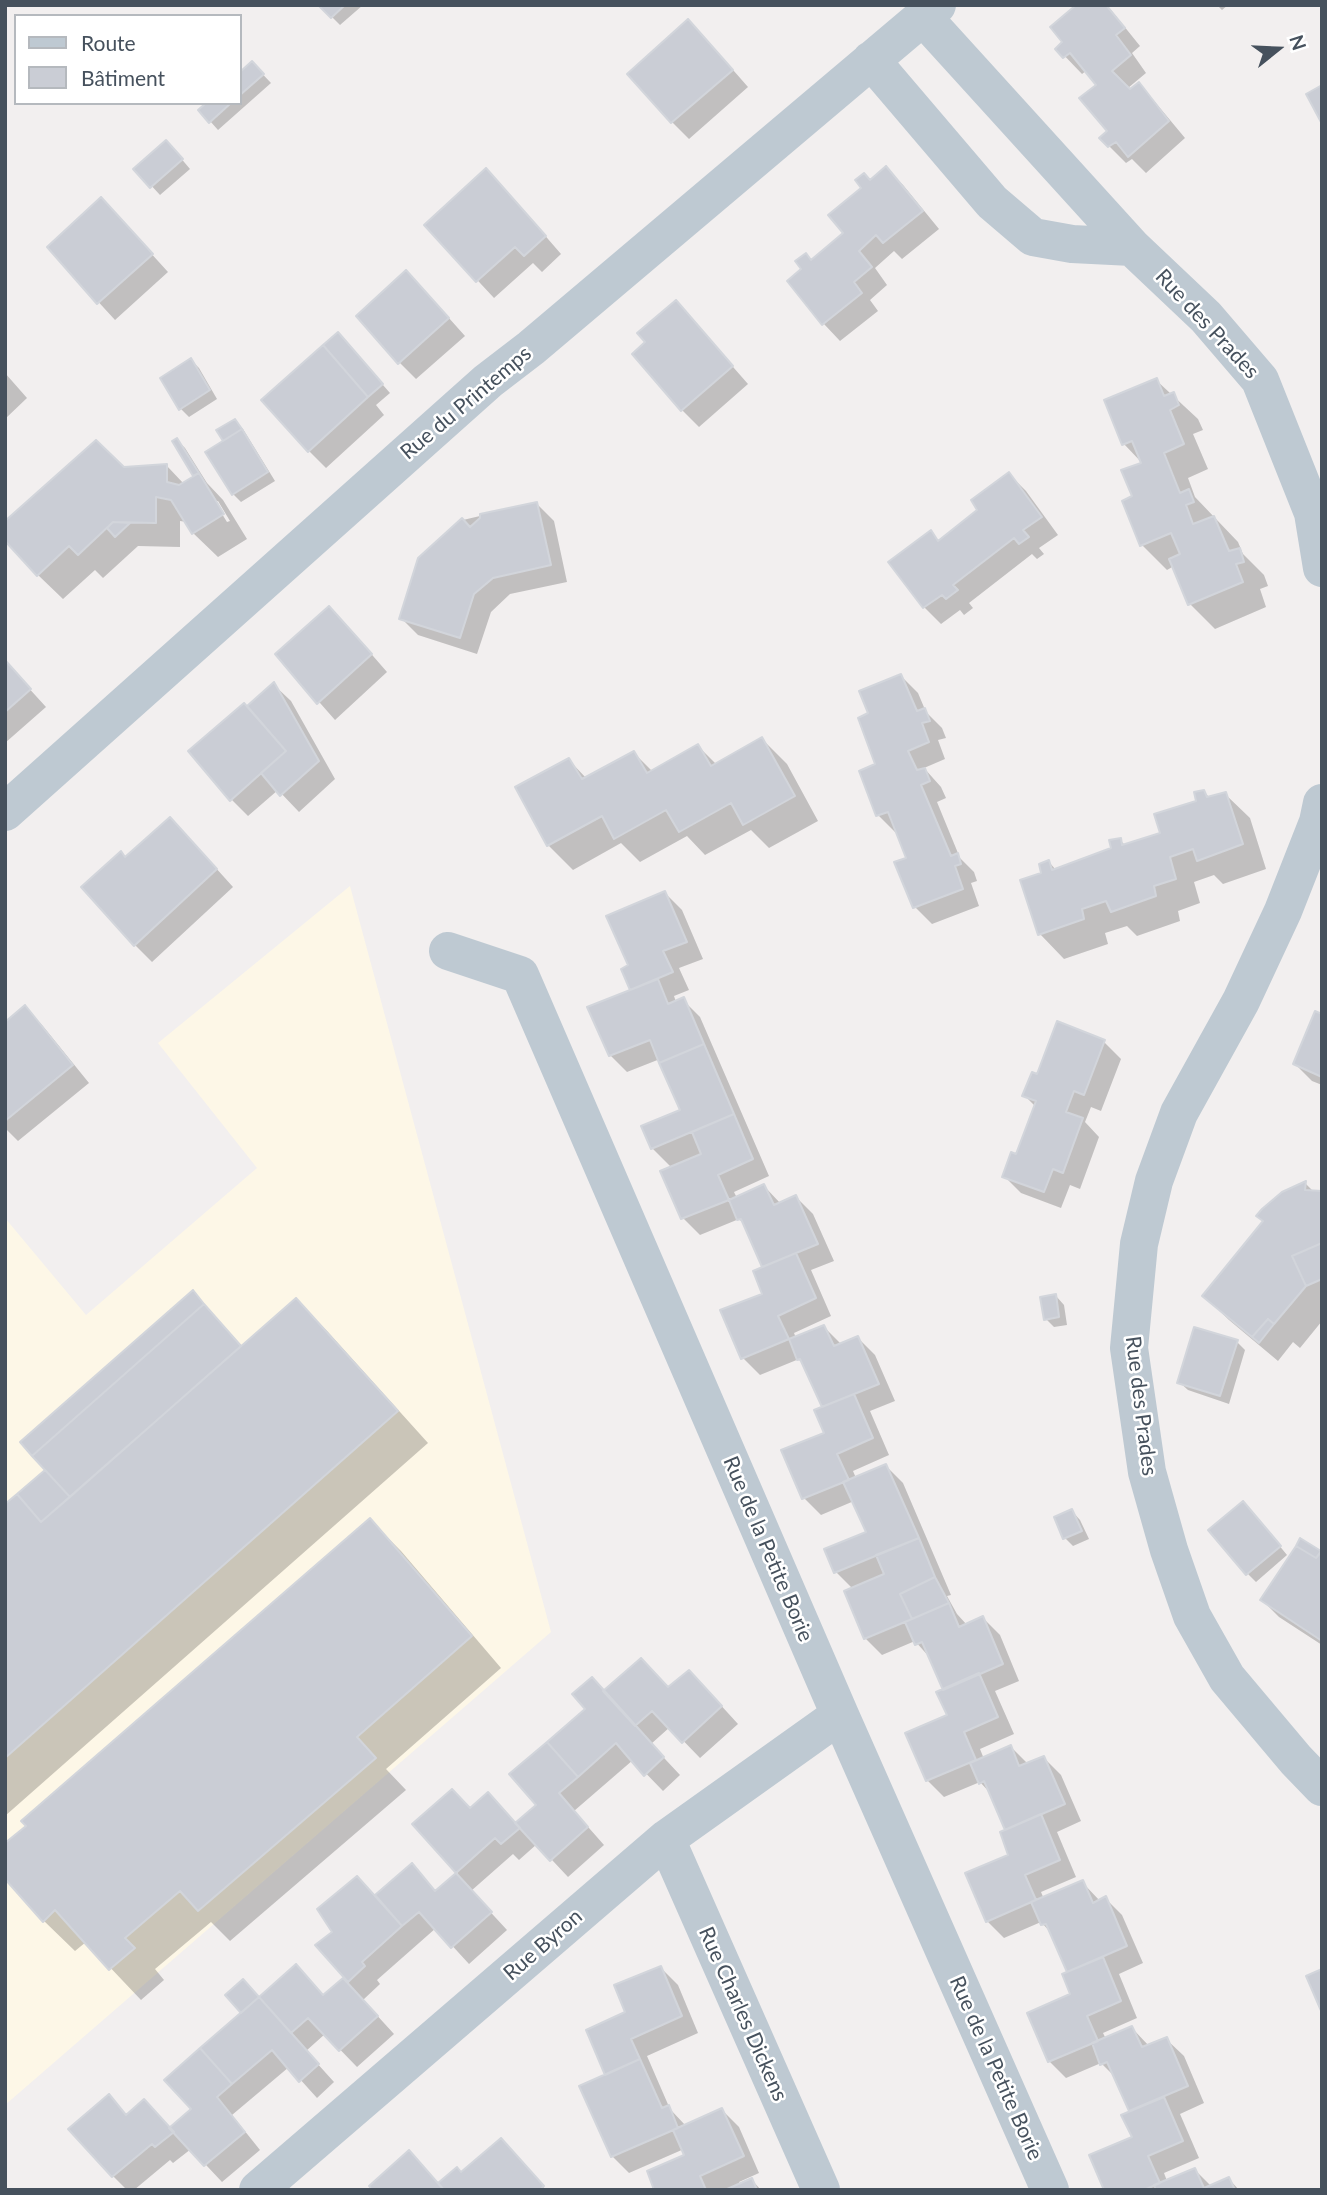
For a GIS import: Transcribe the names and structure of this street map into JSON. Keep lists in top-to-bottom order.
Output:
{
  "streets": {
    "street": [
      "Rue des Prades",
      "Rue du Printemps",
      "Rue de la Petite Borie",
      "Rue Byron",
      "Rue Charles Dickens"
    ]
  },
  "crossings": [
    ["Rue des Prades", "Rue du Printemps"],
    ["Rue de la Petite Borie", "Rue Byron"],
    ["Rue Byron", "Rue Charles Dickens"]
  ],
  "legend": ["Route", "Bâtiment"],
  "north": "right"
}
